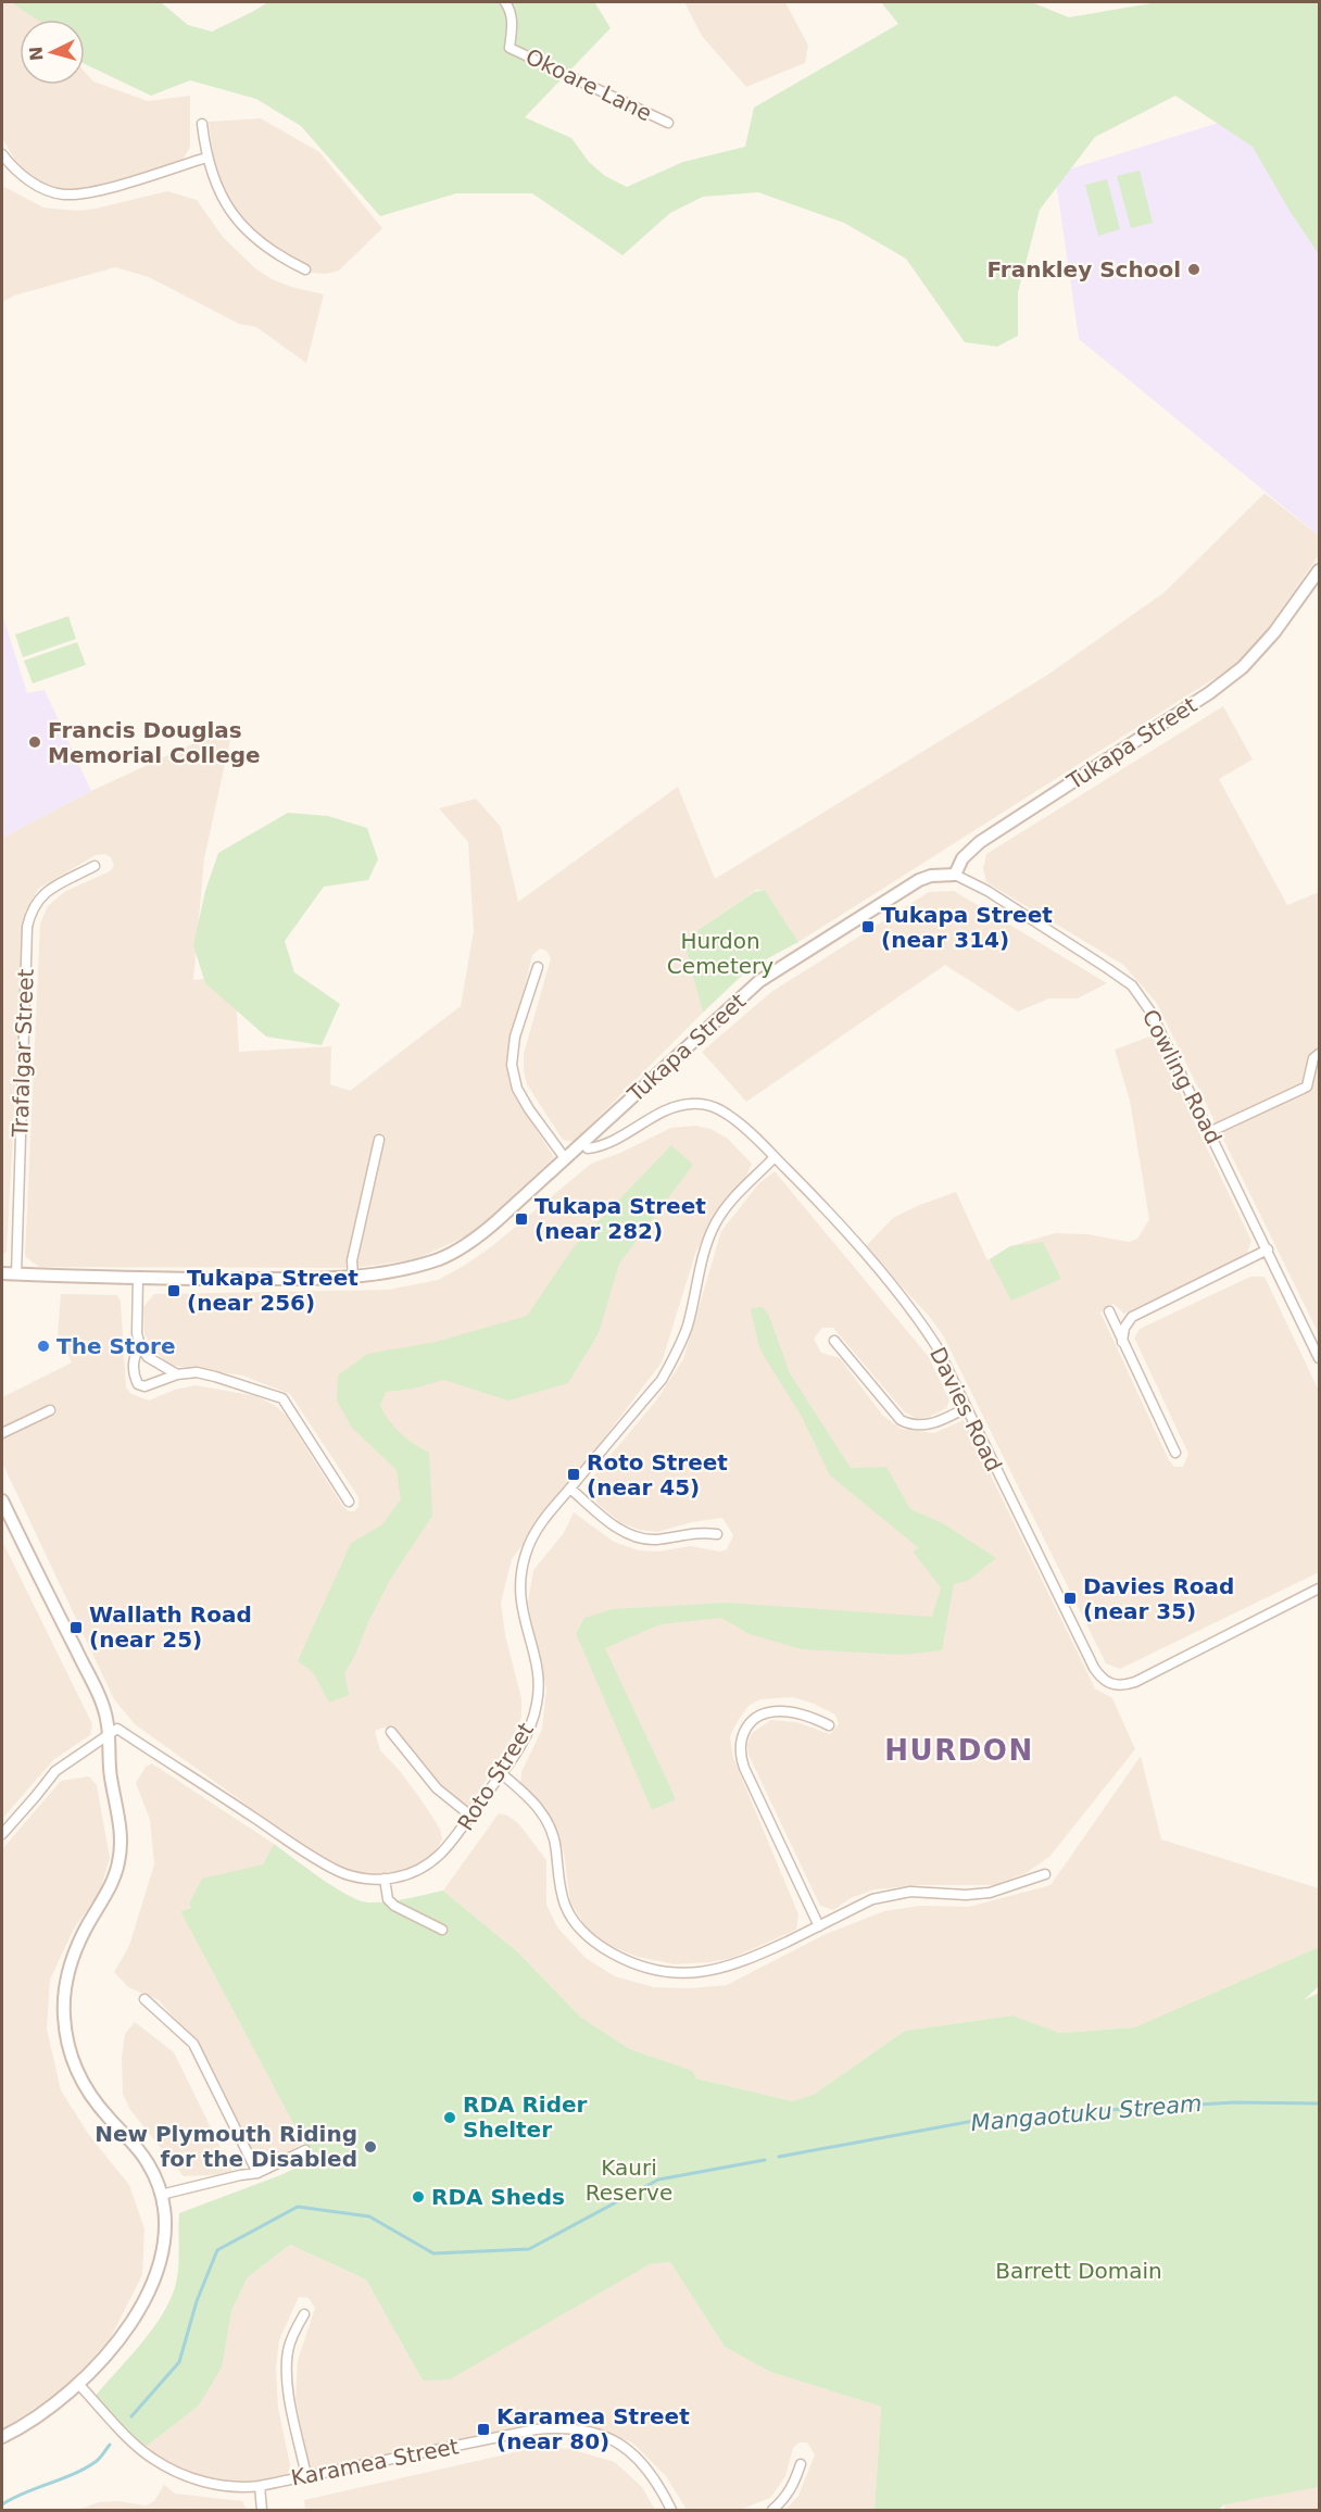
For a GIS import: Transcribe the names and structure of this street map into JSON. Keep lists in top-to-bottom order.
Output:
{
  "streets": {
    "street": [
      "Okoare Lane",
      "Tukapa Street",
      "Trafalgar Street",
      "Cowling Road",
      "Davies Road",
      "Roto Street",
      "Karamea Street"
    ]
  },
  "crossings": [
    ["Tukapa Street", "Trafalgar Street"],
    ["Tukapa Street", "Cowling Road"],
    ["Tukapa Street", "Davies Road"],
    ["Davies Road", "Roto Street"]
  ],
  "districts": ["HURDON"],
  "water": ["Mangaotuku Stream"],
  "parks": ["Hurdon Cemetery", "Kauri Reserve", "Barrett Domain"],
  "places": {
    "other": [
      "Frankley School",
      "Francis Douglas Memorial College",
      "The Store",
      "RDA Rider Shelter",
      "New Plymouth Riding for the Disabled",
      "RDA Sheds"
    ],
    "transit": [
      "Tukapa Street (near 314)",
      "Tukapa Street (near 282)",
      "Tukapa Street (near 256)",
      "Roto Street (near 45)",
      "Davies Road (near 35)",
      "Wallath Road (near 25)",
      "Karamea Street (near 80)"
    ]
  },
  "north": "left"
}
